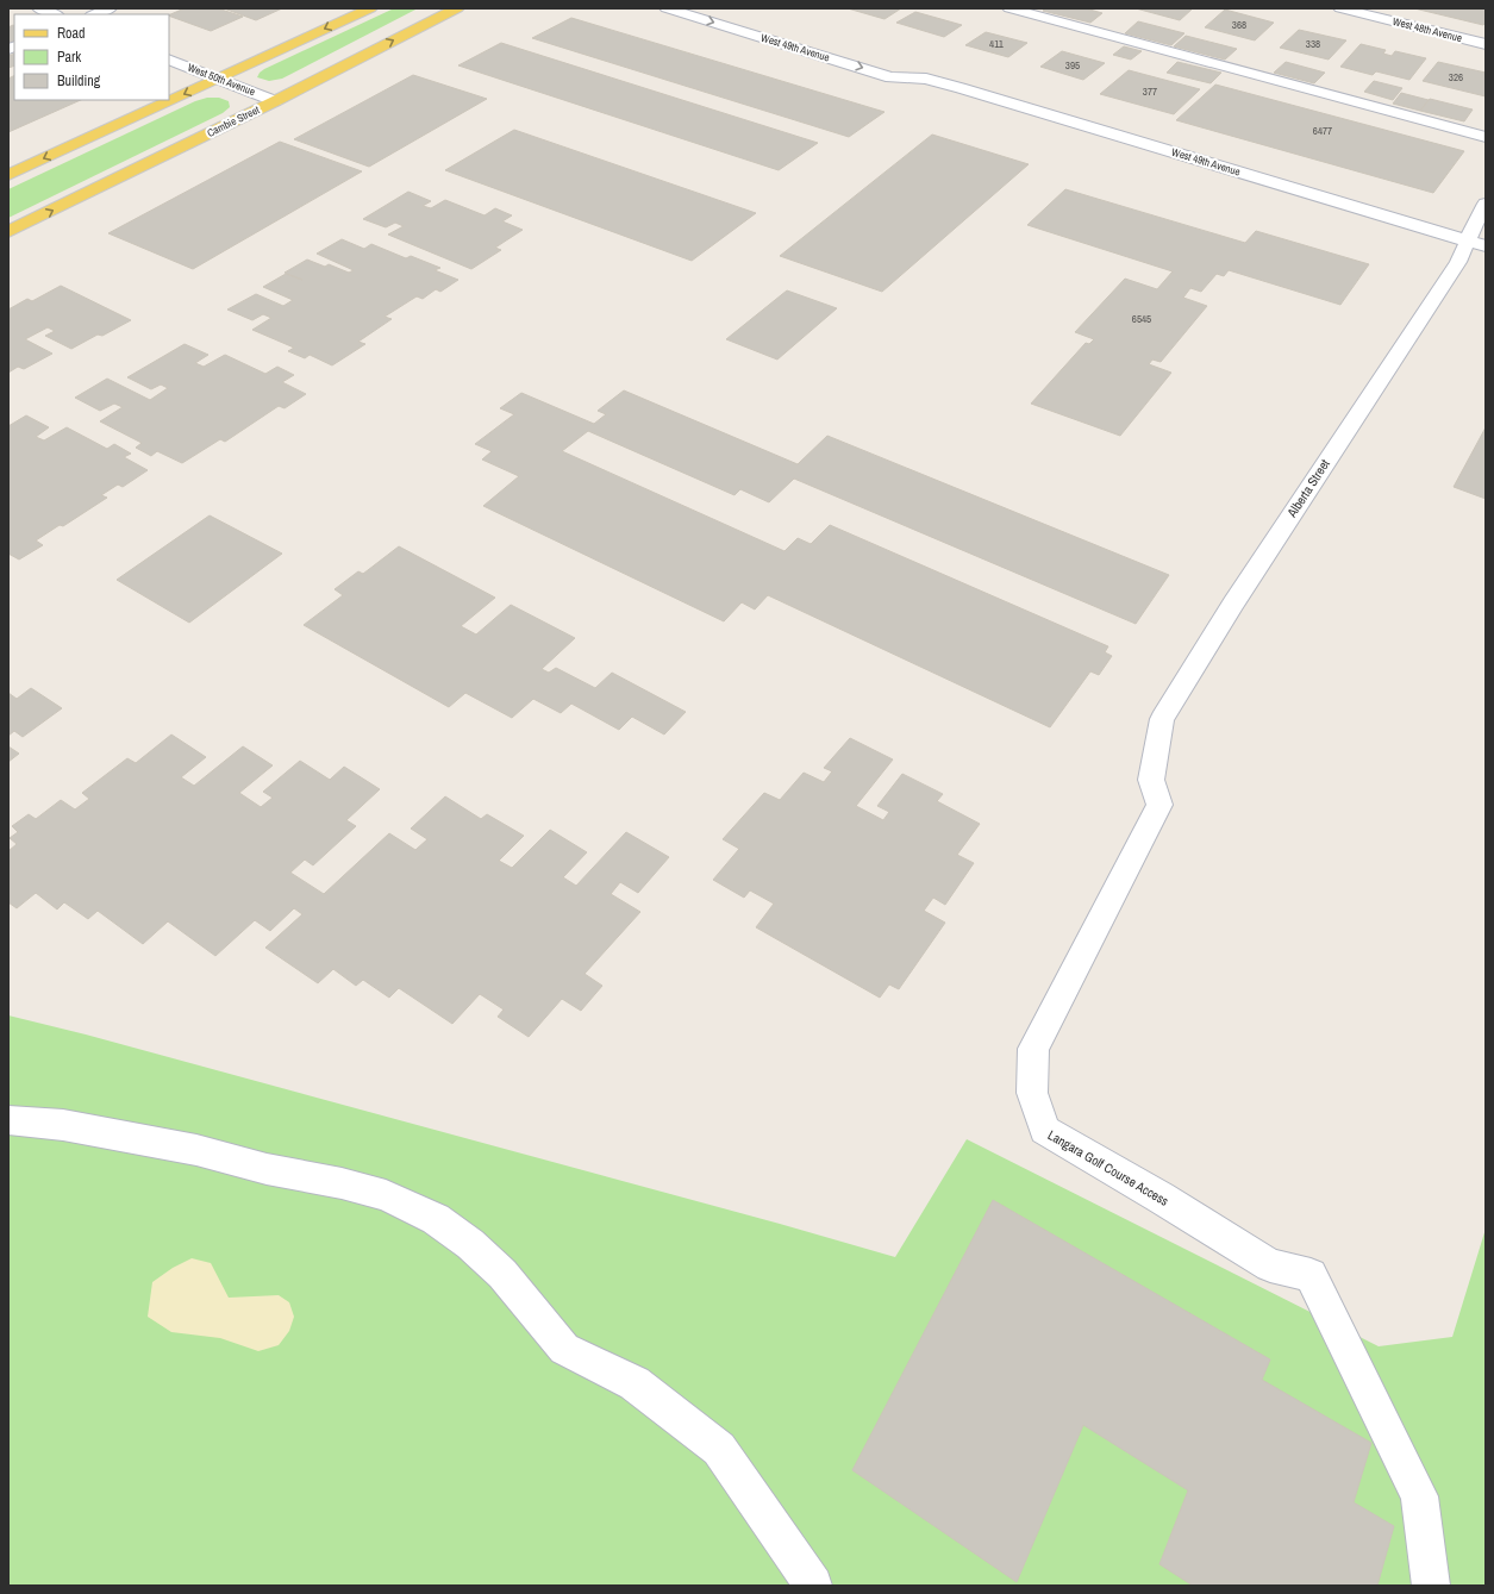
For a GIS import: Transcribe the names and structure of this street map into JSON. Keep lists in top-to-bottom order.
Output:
{
  "streets": {
    "main road": ["Cambie Street"],
    "street": [
      "West 48th Avenue",
      "West 49th Avenue",
      "West 50th Avenue",
      "Alberta Street",
      "Langara Golf Course Access"
    ]
  },
  "crossings": [
    ["West 49th Avenue", "Alberta Street"],
    ["West 50th Avenue", "Cambie Street"],
    ["Alberta Street", "Langara Golf Course Access"]
  ],
  "house_numbers": [
    "368",
    "411",
    "338",
    "395",
    "326",
    "377",
    "6477",
    "6545"
  ],
  "legend": ["Road", "Park", "Building"]
}
